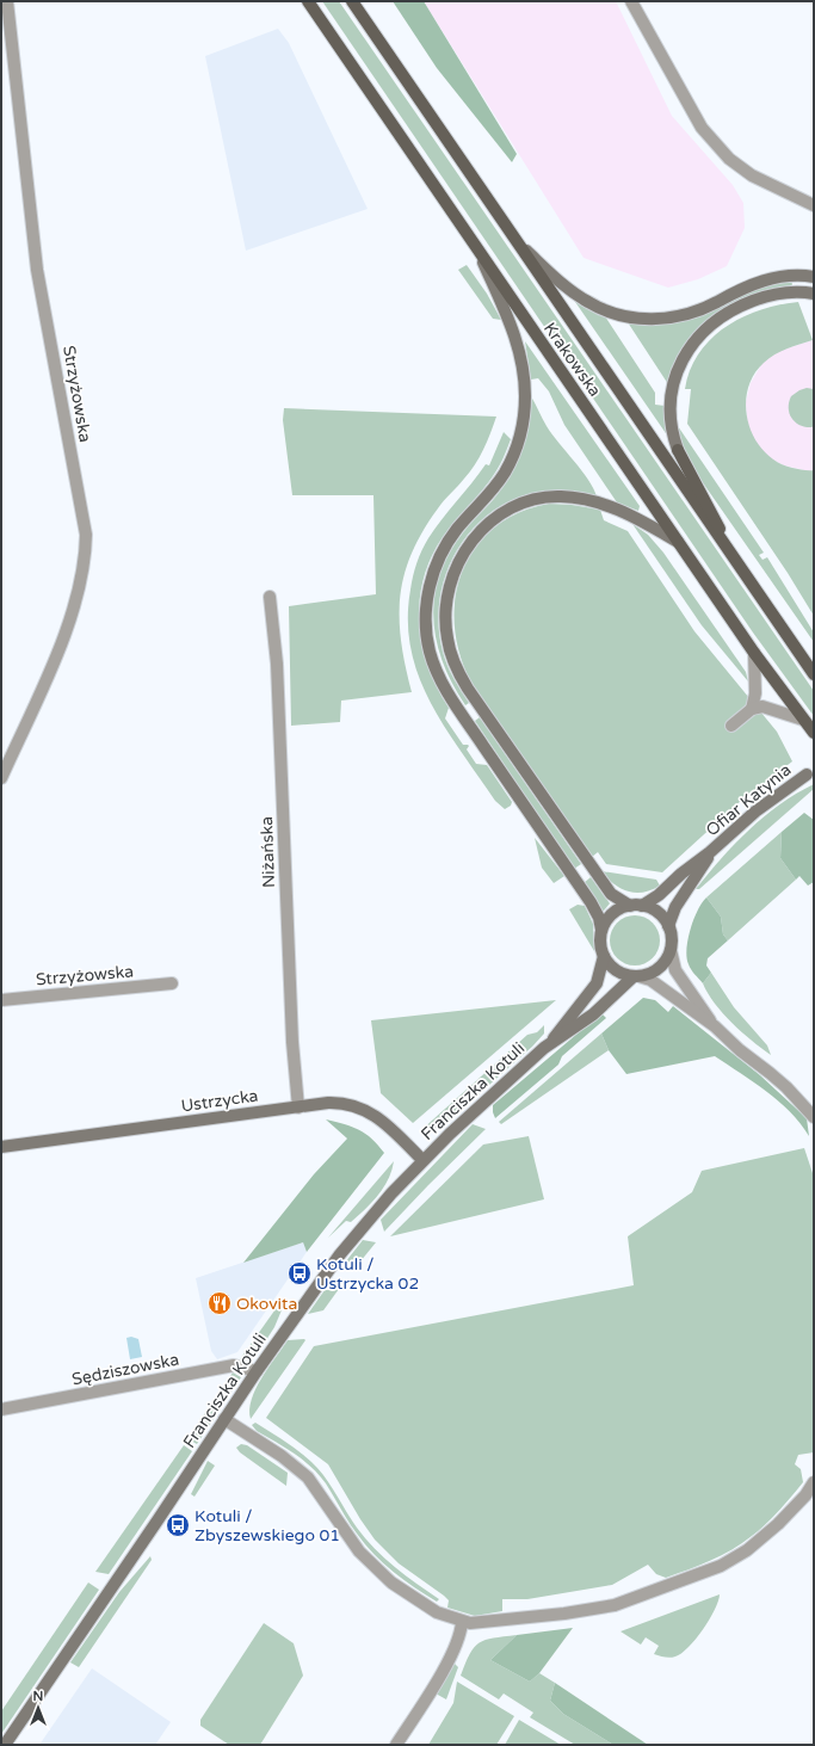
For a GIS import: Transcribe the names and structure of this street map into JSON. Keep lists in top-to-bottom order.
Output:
{
  "streets": {
    "main road": ["Krakowska"],
    "street": [
      "Strzyżowska",
      "Ofiar Katynia",
      "Niżańska",
      "Franciszka Kotuli",
      "Ustrzycka",
      "Sędziszowska"
    ]
  },
  "crossings": [
    ["Ofiar Katynia", "Franciszka Kotuli"],
    ["Niżańska", "Ustrzycka"],
    ["Franciszka Kotuli", "Ustrzycka"],
    ["Franciszka Kotuli", "Sędziszowska"]
  ],
  "places": {
    "bus stop": ["Kotuli / Ustrzycka 02", "Kotuli / Zbyszewskiego 01"],
    "restaurant": ["Okovita"]
  },
  "north": "top"
}
